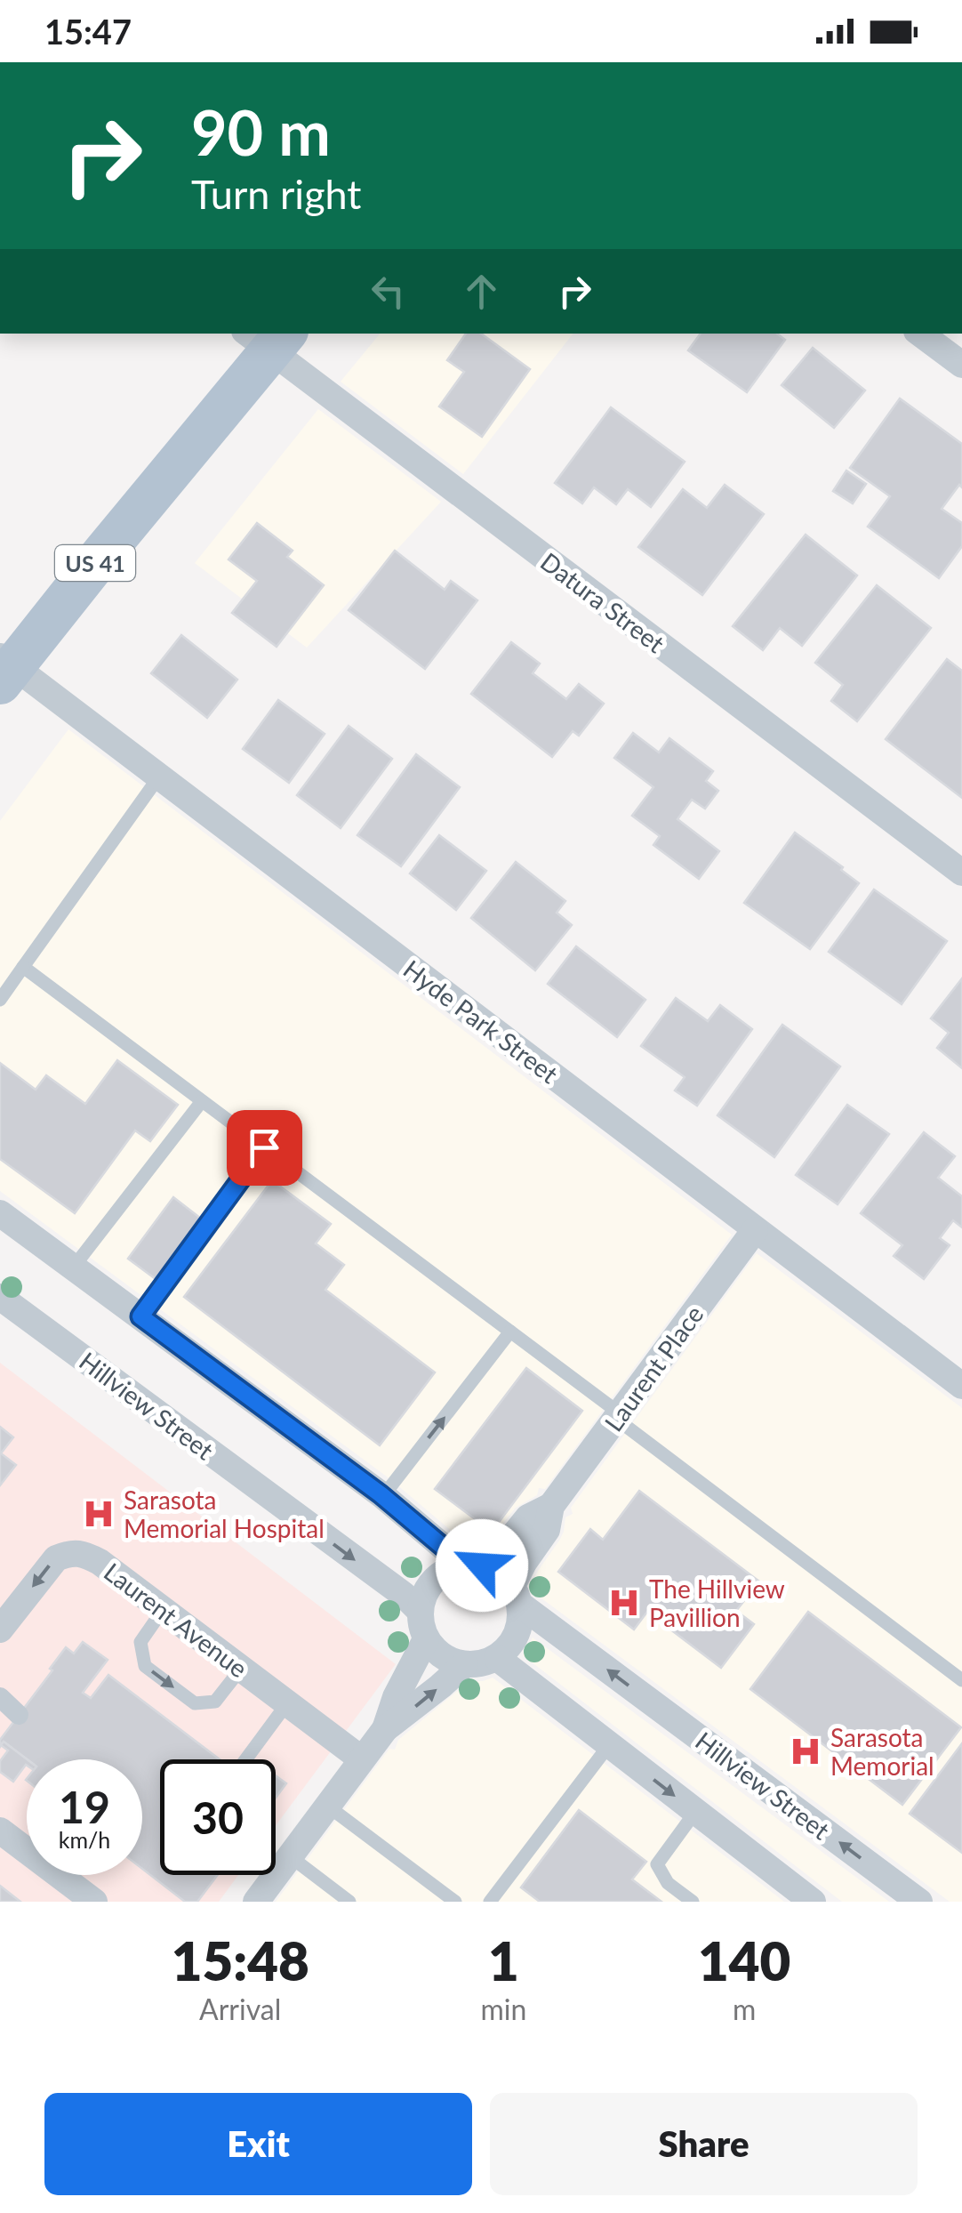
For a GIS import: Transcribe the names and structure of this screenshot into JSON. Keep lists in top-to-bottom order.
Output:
{
  "streets": {
    "main road": ["US 41"],
    "street": [
      "Datura Street",
      "Hyde Park Street",
      "Laurent Place",
      "Hillview Street",
      "Laurent Avenue"
    ]
  },
  "crossings": [
    ["US 41", "Datura Street"],
    ["US 41", "Hyde Park Street"],
    ["Hyde Park Street", "Laurent Place"],
    ["Laurent Place", "Hillview Street"]
  ],
  "places": {
    "hospital": ["Sarasota Memorial Hospital", "The Hillview Pavillion", "Sarasota Memorial"]
  },
  "page": {
    "status": "15:47",
    "turn": ["90 m", "Turn right"],
    "speed": "19 km/h",
    "limit": "30",
    "eta": [
      "15:48",
      "Arrival",
      "1",
      "min",
      "140",
      "m"
    ],
    "buttons": ["Exit", "Share"]
  }
}
